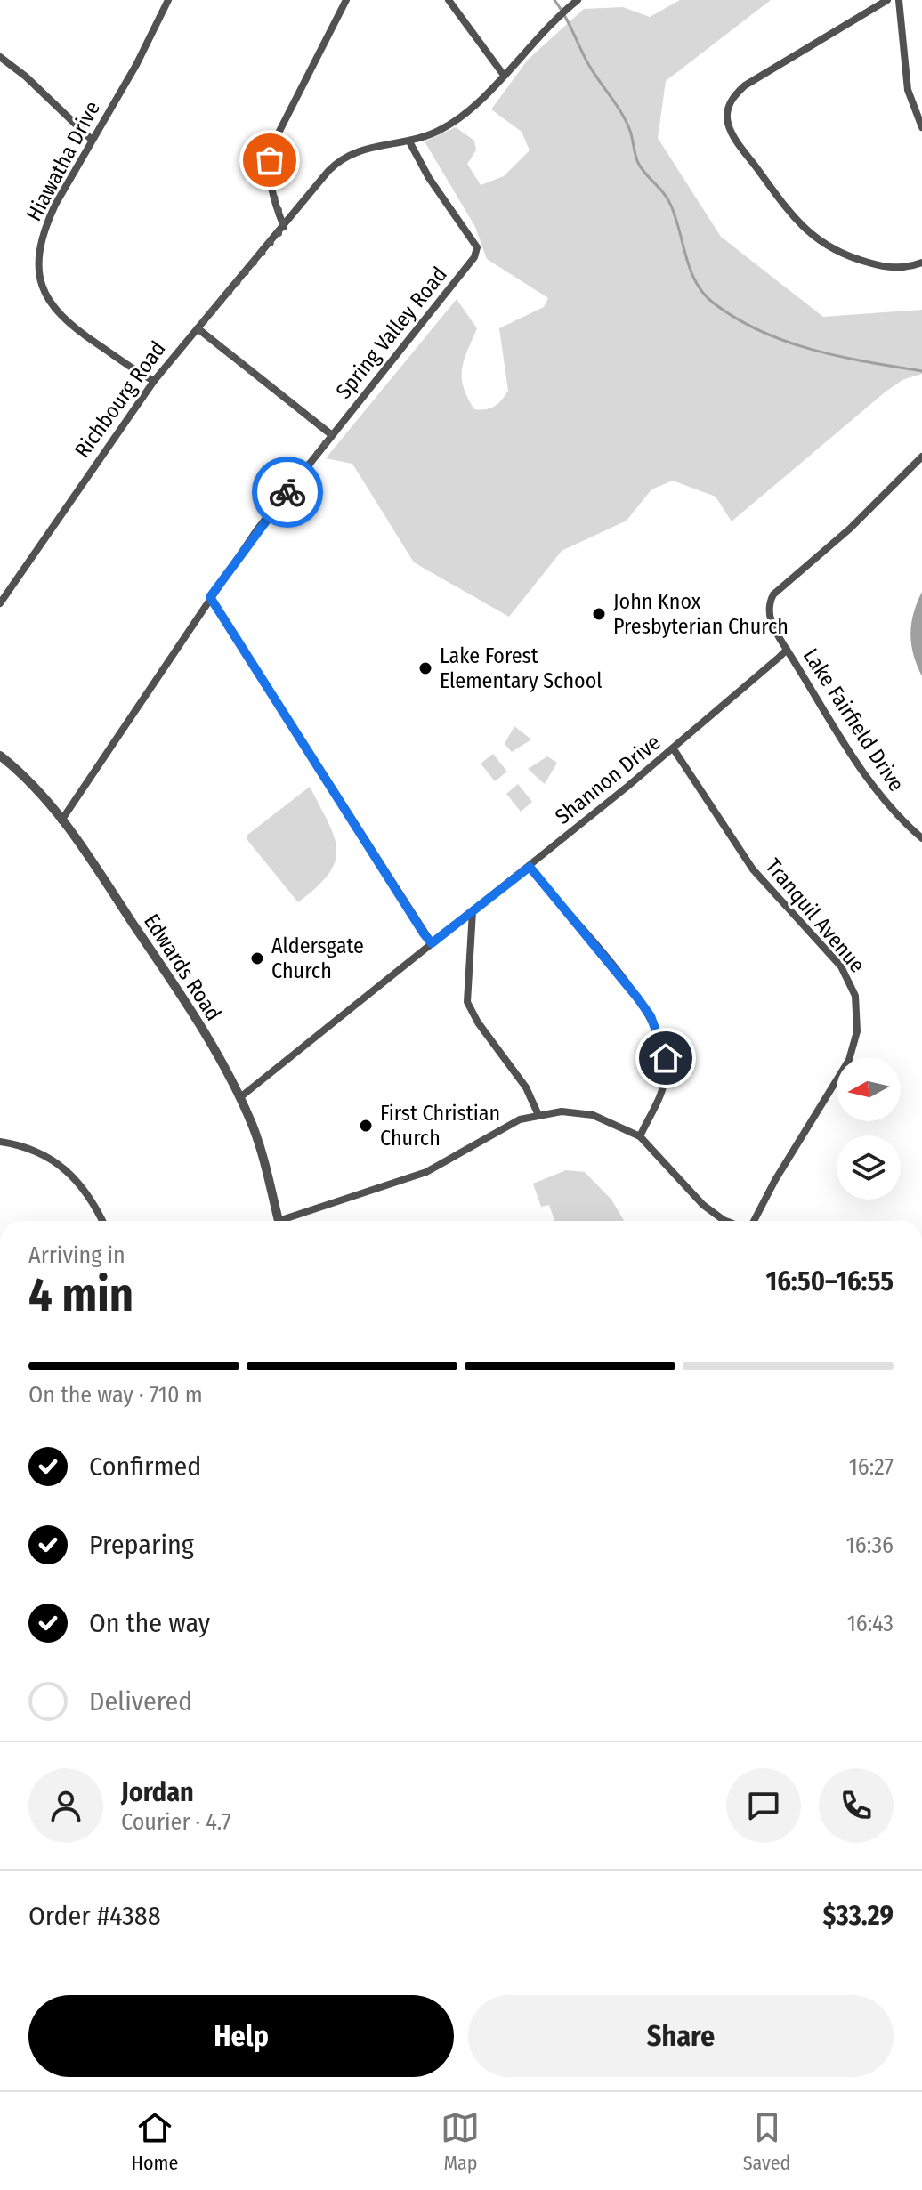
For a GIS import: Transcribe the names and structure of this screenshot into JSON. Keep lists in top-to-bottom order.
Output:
{
  "streets": {
    "street": [
      "Hiawatha Drive",
      "Spring Valley Road",
      "Richbourg Road",
      "Lake Fairfield Drive",
      "Shannon Drive",
      "Tranquil Avenue",
      "Edwards Road"
    ]
  },
  "crossings": [
    ["Hiawatha Drive", "Richbourg Road"],
    ["Spring Valley Road", "Richbourg Road"],
    ["Spring Valley Road", "Edwards Road"],
    ["Lake Fairfield Drive", "Shannon Drive"],
    ["Shannon Drive", "Tranquil Avenue"],
    ["Shannon Drive", "Edwards Road"]
  ],
  "places": [
    "John Knox Presbyterian Church",
    "Lake Forest Elementary School",
    "Aldersgate Church",
    "First Christian Church"
  ],
  "north": "left",
  "page": {
    "heading": ["4 min", "Arriving in", "16:50–16:55"],
    "panel": [
      "Jordan",
      "Courier · 4.7",
      "Order #4388",
      "$33.29"
    ],
    "bar": "On the way · 710 m",
    "list": [
      ["Confirmed", "16:27"],
      ["Preparing", "16:36"],
      ["On the way", "16:43"],
      "Delivered"
    ],
    "buttons": ["Help", "Share"],
    "tabs": ["Home", "Map", "Saved"]
  }
}
